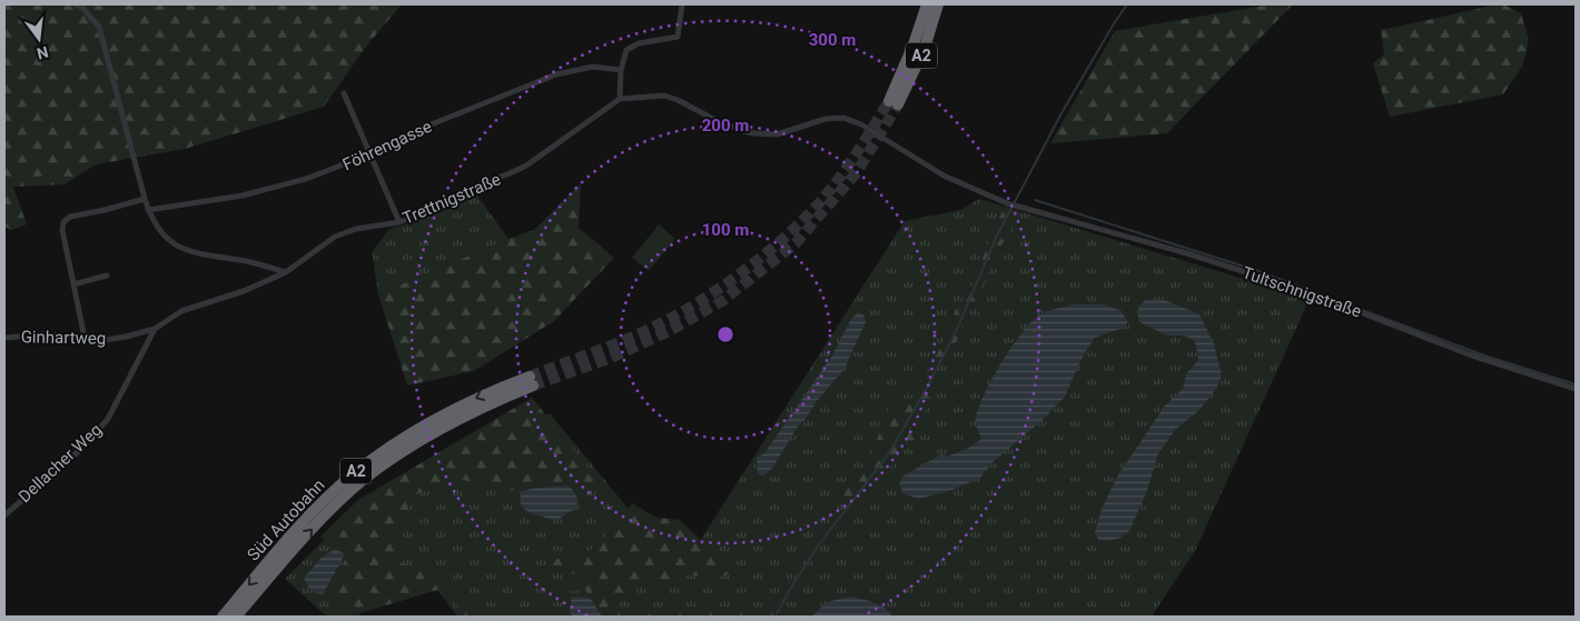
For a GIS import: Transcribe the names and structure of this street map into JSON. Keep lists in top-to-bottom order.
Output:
{
  "streets": {
    "highway": ["A2", "Süd Autobahn"],
    "street": [
      "Föhrengasse",
      "Trettnigstraße",
      "Tultschnigstraße",
      "Ginhartweg",
      "Dellacher Weg"
    ]
  },
  "crossings": [
    ["Trettnigstraße", "Tultschnigstraße"],
    ["Trettnigstraße", "Dellacher Weg"],
    ["Ginhartweg", "Dellacher Weg"]
  ],
  "north": "bottom",
  "rings": ["300 m", "200 m", "100 m"]
}
